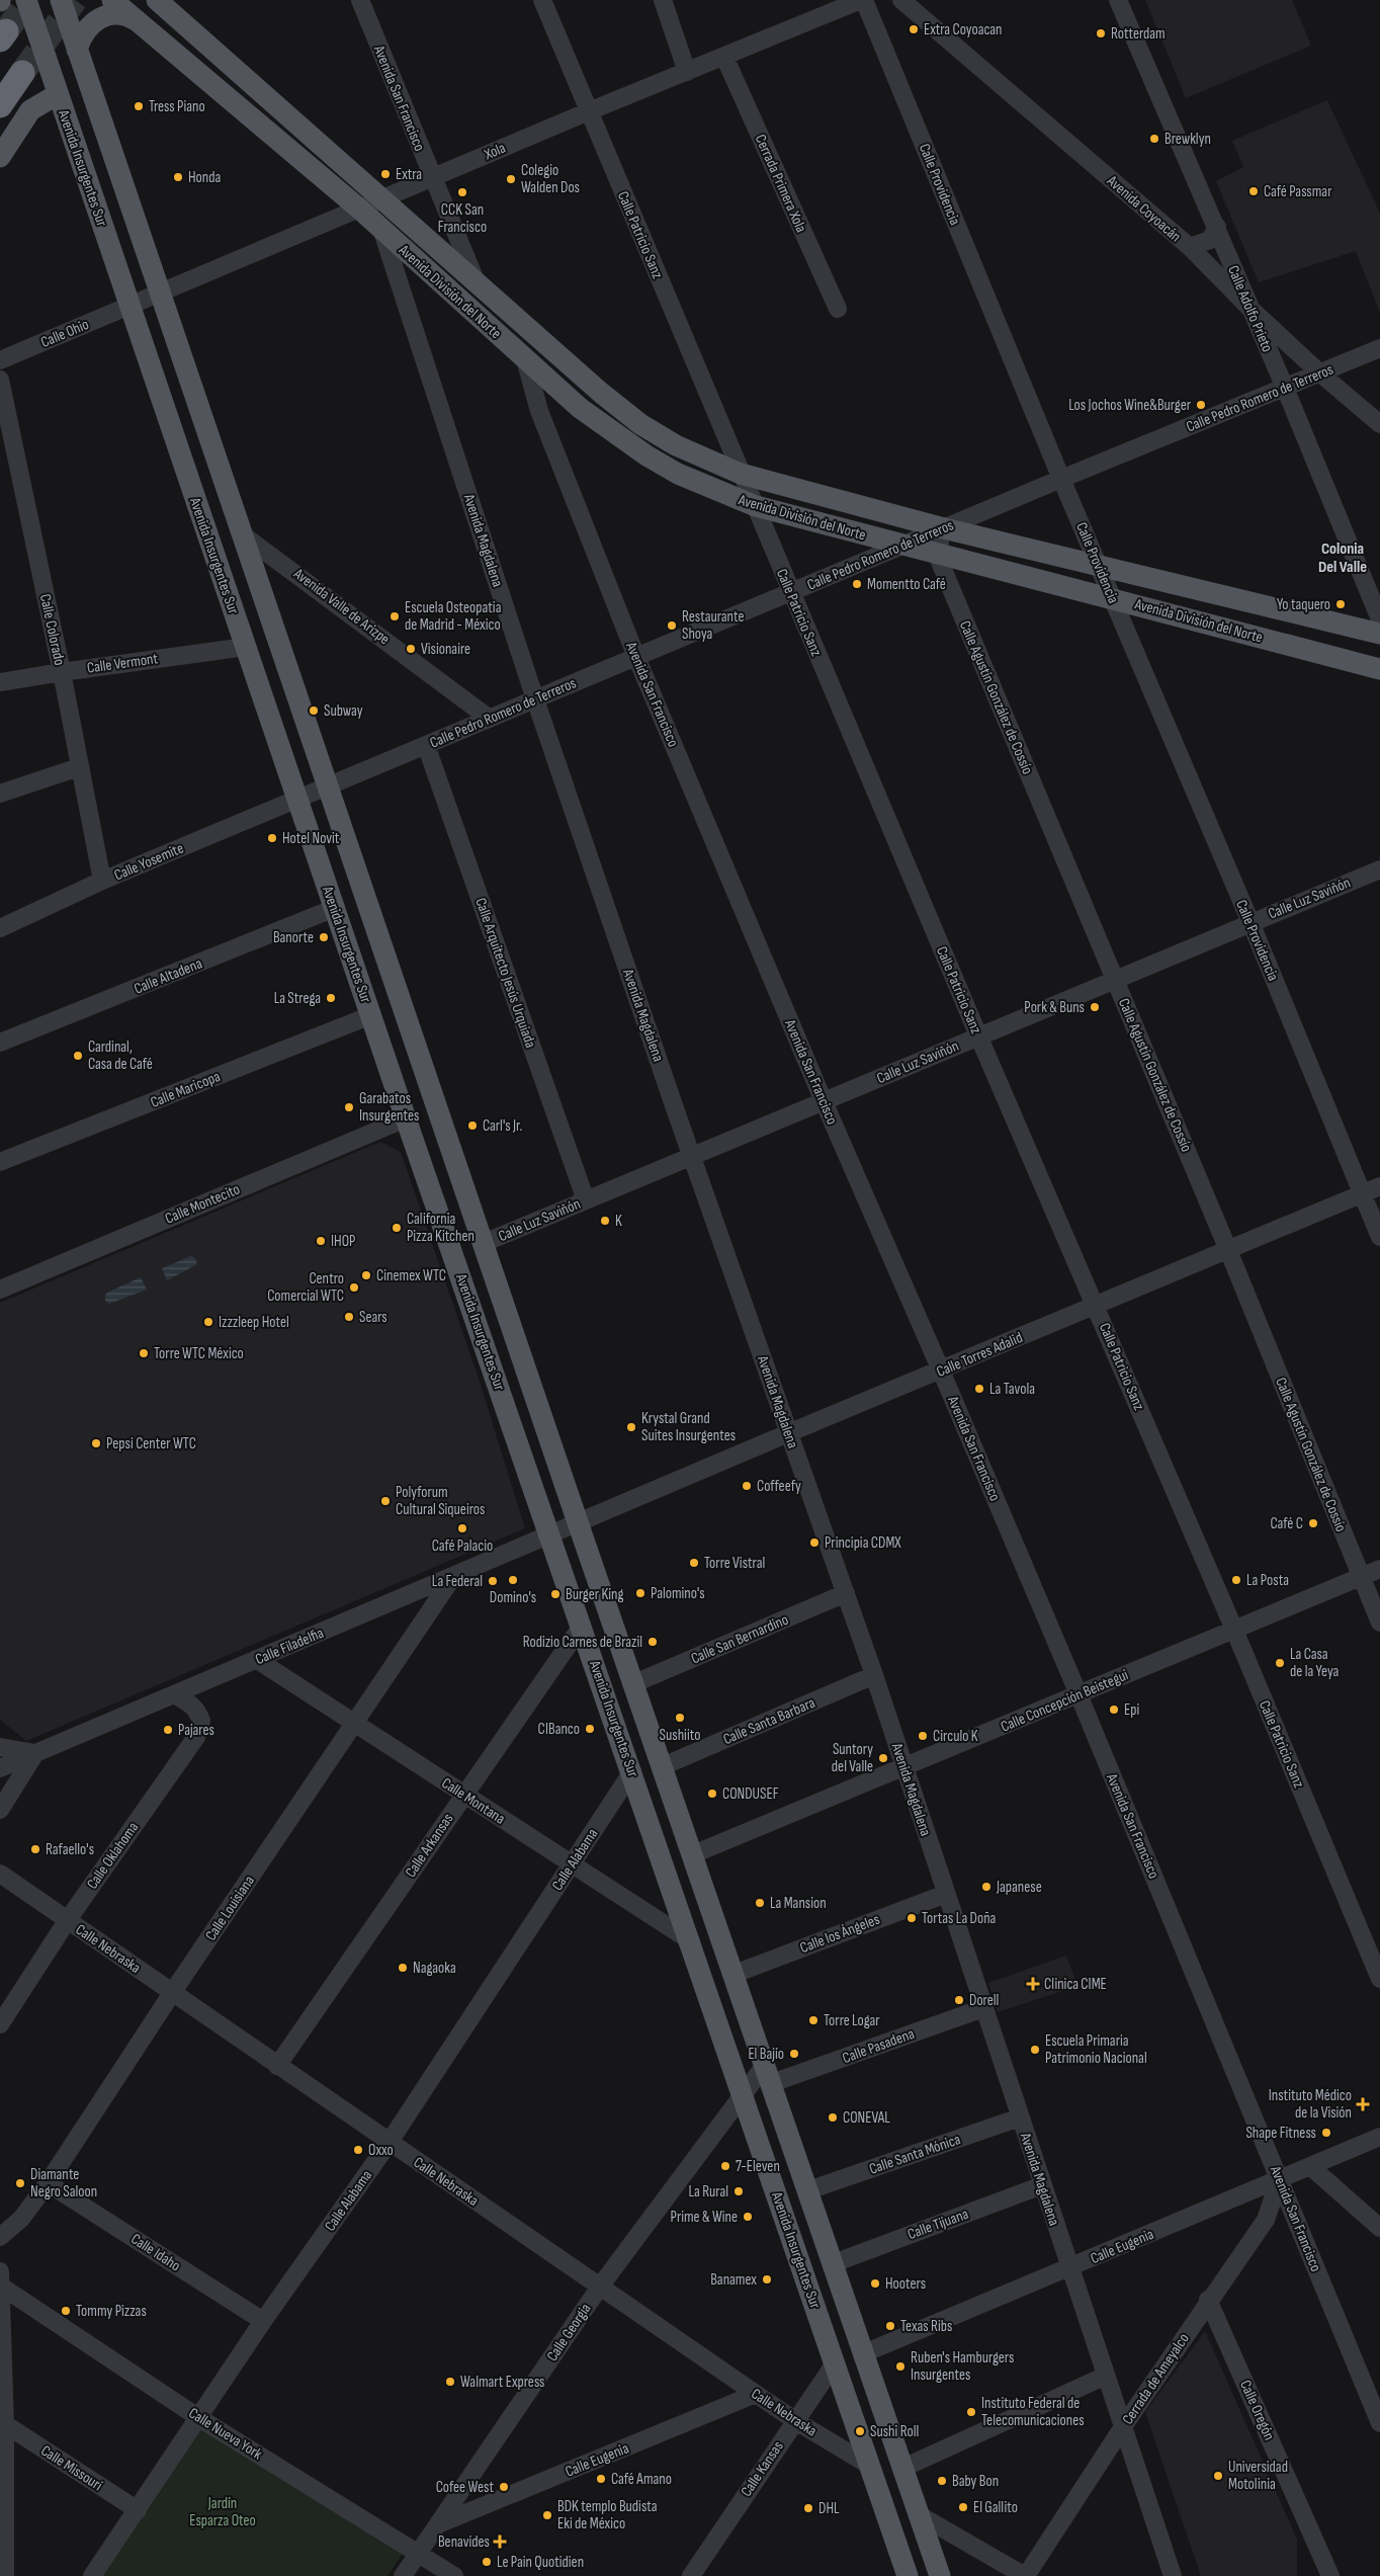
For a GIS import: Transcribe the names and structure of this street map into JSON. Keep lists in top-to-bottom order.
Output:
{
  "streets": {
    "main road": ["Avenida Insurgentes Sur", "Avenida División del Norte"],
    "street": [
      "Avenida San Francisco",
      "Xola",
      "Cerrada Primera Xola",
      "Calle Providencia",
      "Avenida Coyoacán",
      "Calle Patricio Sanz",
      "Calle Adolfo Prieto",
      "Calle Ohio",
      "Calle Pedro Romero de Terreros",
      "Avenida Magdalena",
      "Avenida Valle de Arizpe",
      "Calle Colorado",
      "Calle Vermont",
      "Calle Agustín González de Cossío",
      "Calle Yosemite",
      "Calle Luz Saviñón",
      "Calle Arquitecto Jesús Urquiada",
      "Calle Altadena",
      "Calle Maricopa",
      "Calle Montecito",
      "Calle Torres Adalid",
      "Calle San Bernardino",
      "Calle Filadelfia",
      "Calle Concepción Beistegui",
      "Calle Santa Barbara",
      "Calle Montana",
      "Calle Arkansas",
      "Calle Oklahoma",
      "Calle Alabama",
      "Calle Louisiana",
      "Calle los Ángeles",
      "Calle Nebraska",
      "Calle Pasadena",
      "Calle Santa Mónica",
      "Calle Tijuana",
      "Calle Eugenia",
      "Calle Idaho",
      "Calle Georgia",
      "Cerrada de Ameyalco",
      "Calle Oregón",
      "Calle Nueva York",
      "Calle Missouri",
      "Calle Kansas"
    ]
  },
  "crossings": [
    ["Avenida San Francisco", "Xola"],
    ["Avenida San Francisco", "Avenida División del Norte"],
    ["Avenida San Francisco", "Calle Pedro Romero de Terreros"],
    ["Avenida San Francisco", "Calle Luz Saviñón"],
    ["Avenida San Francisco", "Calle Torres Adalid"],
    ["Avenida San Francisco", "Calle Concepción Beistegui"],
    ["Avenida San Francisco", "Calle Eugenia"],
    ["Avenida San Francisco", "Cerrada de Ameyalco"],
    ["Xola", "Avenida Insurgentes Sur"],
    ["Xola", "Cerrada Primera Xola"],
    ["Xola", "Calle Providencia"],
    ["Xola", "Calle Patricio Sanz"],
    ["Xola", "Avenida División del Norte"],
    ["Xola", "Calle Ohio"],
    ["Avenida Insurgentes Sur", "Calle Ohio"],
    ["Avenida Insurgentes Sur", "Calle Pedro Romero de Terreros"],
    ["Avenida Insurgentes Sur", "Avenida Valle de Arizpe"],
    ["Avenida Insurgentes Sur", "Calle Vermont"],
    ["Avenida Insurgentes Sur", "Calle Yosemite"],
    ["Avenida Insurgentes Sur", "Calle Luz Saviñón"],
    ["Avenida Insurgentes Sur", "Calle Altadena"],
    ["Avenida Insurgentes Sur", "Calle Maricopa"],
    ["Avenida Insurgentes Sur", "Calle Montecito"],
    ["Avenida Insurgentes Sur", "Calle Torres Adalid"],
    ["Avenida Insurgentes Sur", "Calle San Bernardino"],
    ["Avenida Insurgentes Sur", "Calle Filadelfia"],
    ["Avenida Insurgentes Sur", "Calle Concepción Beistegui"],
    ["Avenida Insurgentes Sur", "Calle Santa Barbara"],
    ["Avenida Insurgentes Sur", "Calle Montana"],
    ["Avenida Insurgentes Sur", "Calle Arkansas"],
    ["Avenida Insurgentes Sur", "Calle Alabama"],
    ["Avenida Insurgentes Sur", "Calle los Ángeles"],
    ["Avenida Insurgentes Sur", "Calle Nebraska"],
    ["Avenida Insurgentes Sur", "Calle Pasadena"],
    ["Avenida Insurgentes Sur", "Calle Santa Mónica"],
    ["Avenida Insurgentes Sur", "Calle Tijuana"],
    ["Avenida Insurgentes Sur", "Calle Eugenia"],
    ["Avenida Insurgentes Sur", "Calle Georgia"],
    ["Avenida Insurgentes Sur", "Calle Kansas"],
    ["Calle Providencia", "Avenida División del Norte"],
    ["Calle Providencia", "Calle Pedro Romero de Terreros"],
    ["Calle Providencia", "Calle Luz Saviñón"],
    ["Calle Providencia", "Calle Torres Adalid"],
    ["Avenida Coyoacán", "Calle Adolfo Prieto"],
    ["Avenida Coyoacán", "Calle Pedro Romero de Terreros"],
    ["Calle Patricio Sanz", "Avenida División del Norte"],
    ["Calle Patricio Sanz", "Calle Pedro Romero de Terreros"],
    ["Calle Patricio Sanz", "Calle Luz Saviñón"],
    ["Calle Patricio Sanz", "Calle Torres Adalid"],
    ["Calle Patricio Sanz", "Calle Concepción Beistegui"],
    ["Avenida División del Norte", "Calle Pedro Romero de Terreros"],
    ["Avenida División del Norte", "Avenida Magdalena"],
    ["Avenida División del Norte", "Calle Agustín González de Cossío"],
    ["Calle Adolfo Prieto", "Calle Pedro Romero de Terreros"],
    ["Calle Pedro Romero de Terreros", "Avenida Magdalena"],
    ["Calle Pedro Romero de Terreros", "Avenida Valle de Arizpe"],
    ["Calle Pedro Romero de Terreros", "Calle Yosemite"],
    ["Calle Pedro Romero de Terreros", "Calle Arquitecto Jesús Urquiada"],
    ["Avenida Magdalena", "Calle Luz Saviñón"],
    ["Avenida Magdalena", "Calle Torres Adalid"],
    ["Avenida Magdalena", "Calle San Bernardino"],
    ["Avenida Magdalena", "Calle Concepción Beistegui"],
    ["Avenida Magdalena", "Calle Santa Barbara"],
    ["Avenida Magdalena", "Calle los Ángeles"],
    ["Avenida Magdalena", "Calle Pasadena"],
    ["Avenida Magdalena", "Calle Santa Mónica"],
    ["Avenida Magdalena", "Calle Tijuana"],
    ["Avenida Magdalena", "Calle Eugenia"],
    ["Avenida Magdalena", "Cerrada de Ameyalco"],
    ["Calle Colorado", "Calle Vermont"],
    ["Calle Colorado", "Calle Yosemite"],
    ["Calle Agustín González de Cossío", "Calle Luz Saviñón"],
    ["Calle Agustín González de Cossío", "Calle Torres Adalid"],
    ["Calle Agustín González de Cossío", "Calle Concepción Beistegui"],
    ["Calle Luz Saviñón", "Calle Arquitecto Jesús Urquiada"],
    ["Calle Torres Adalid", "Calle Filadelfia"],
    ["Calle Filadelfia", "Calle Montana"],
    ["Calle Filadelfia", "Calle Oklahoma"],
    ["Calle Filadelfia", "Calle Louisiana"],
    ["Calle Montana", "Calle Arkansas"],
    ["Calle Montana", "Calle Alabama"],
    ["Calle Montana", "Calle Louisiana"],
    ["Calle Arkansas", "Calle Nebraska"],
    ["Calle Oklahoma", "Calle Nebraska"],
    ["Calle Alabama", "Calle Nebraska"],
    ["Calle Alabama", "Calle Idaho"],
    ["Calle Alabama", "Calle Nueva York"],
    ["Calle Alabama", "Calle Missouri"],
    ["Calle Louisiana", "Calle Nebraska"],
    ["Calle Louisiana", "Calle Idaho"],
    ["Calle Nebraska", "Calle Eugenia"],
    ["Calle Nebraska", "Calle Georgia"],
    ["Calle Nebraska", "Calle Kansas"],
    ["Calle Eugenia", "Calle Georgia"],
    ["Calle Eugenia", "Cerrada de Ameyalco"],
    ["Calle Georgia", "Calle Nueva York"],
    ["Cerrada de Ameyalco", "Calle Oregón"]
  ],
  "districts": ["Colonia Del Valle"],
  "parks": ["Jardín Esparza Oteo"],
  "places": {
    "other": [
      "Extra Coyoacan",
      "Rotterdam",
      "Tress Piano",
      "Brewklyn",
      "Extra",
      "Honda",
      "Colegio Walden Dos",
      "Café Passmar",
      "CCK San Francisco",
      "Los Jochos Wine&Burger",
      "Momentto Café",
      "Yo taquero",
      "Escuela Osteopatia de Madrid - México",
      "Restaurante Shoya",
      "Visionaire",
      "Subway",
      "Hotel Novit",
      "Banorte",
      "La Strega",
      "Pork & Buns",
      "Cardinal, Casa de Café",
      "Garabatos Insurgentes",
      "Carl's Jr.",
      "K",
      "California Pizza Kitchen",
      "IHOP",
      "Cinemex WTC",
      "Centro Comercial WTC",
      "Sears",
      "Izzzleep Hotel",
      "Torre WTC México",
      "La Tavola",
      "Krystal Grand Suites Insurgentes",
      "Pepsi Center WTC",
      "Coffeefy",
      "Polyforum Cultural Siqueiros",
      "Café C",
      "Café Palacio",
      "Principia CDMX",
      "Torre Vistral",
      "Domino's",
      "La Posta",
      "La Federal",
      "Palomino's",
      "Burger King",
      "Rodizio Carnes de Brazil",
      "La Casa de la Yeya",
      "Epi",
      "Sushiito",
      "CIBanco",
      "Pajares",
      "Circulo K",
      "Suntory del Valle",
      "CONDUSEF",
      "Rafaello's",
      "Japanese",
      "La Mansion",
      "Tortas La Doña",
      "Nagaoka",
      "Dorell",
      "Torre Logar",
      "Escuela Primaria Patrimonio Nacional",
      "El Bajío",
      "CONEVAL",
      "Shape Fitness",
      "Oxxo",
      "7-Eleven",
      "Diamante Negro Saloon",
      "La Rural",
      "Prime & Wine",
      "Banamex",
      "Hooters",
      "Tommy Pizzas",
      "Texas Ribs",
      "Ruben's Hamburgers Insurgentes",
      "Walmart Express",
      "Instituto Federal de Telecomunicaciones",
      "Sushi Roll",
      "Universidad Motolinia",
      "Café Amano",
      "Baby Bon",
      "Cofee West",
      "El Gallito",
      "DHL",
      "BDK templo Budista Eki de México",
      "Le Pain Quotidien"
    ],
    "health": ["Clinica CIME", "Instituto Médico de la Visión", "Benavides"]
  }
}
